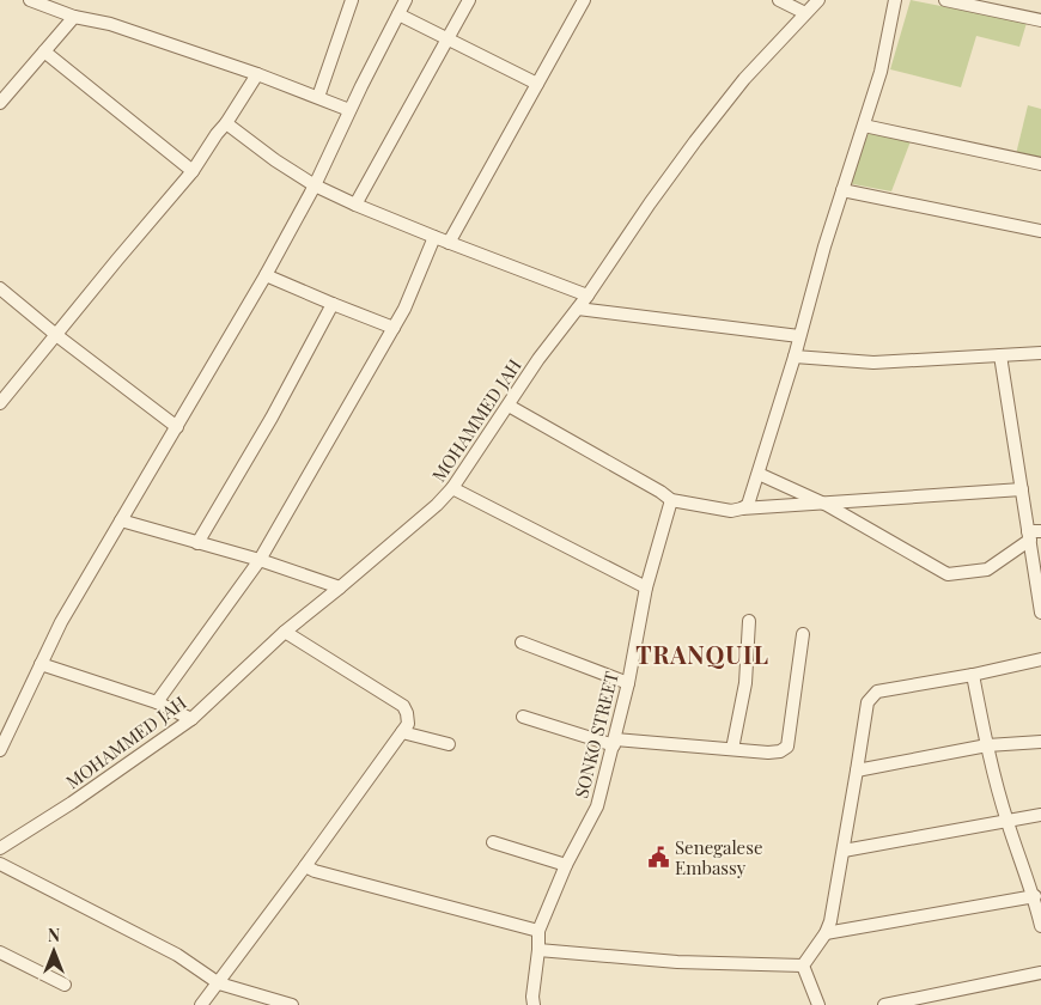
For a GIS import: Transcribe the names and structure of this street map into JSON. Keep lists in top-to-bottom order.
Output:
{
  "streets": {
    "street": ["MOHAMMED JAH", "SONKO STREET"]
  },
  "districts": ["TRANQUIL"],
  "places": {
    "public building": ["Senegalese Embassy"]
  },
  "north": "top"
}
